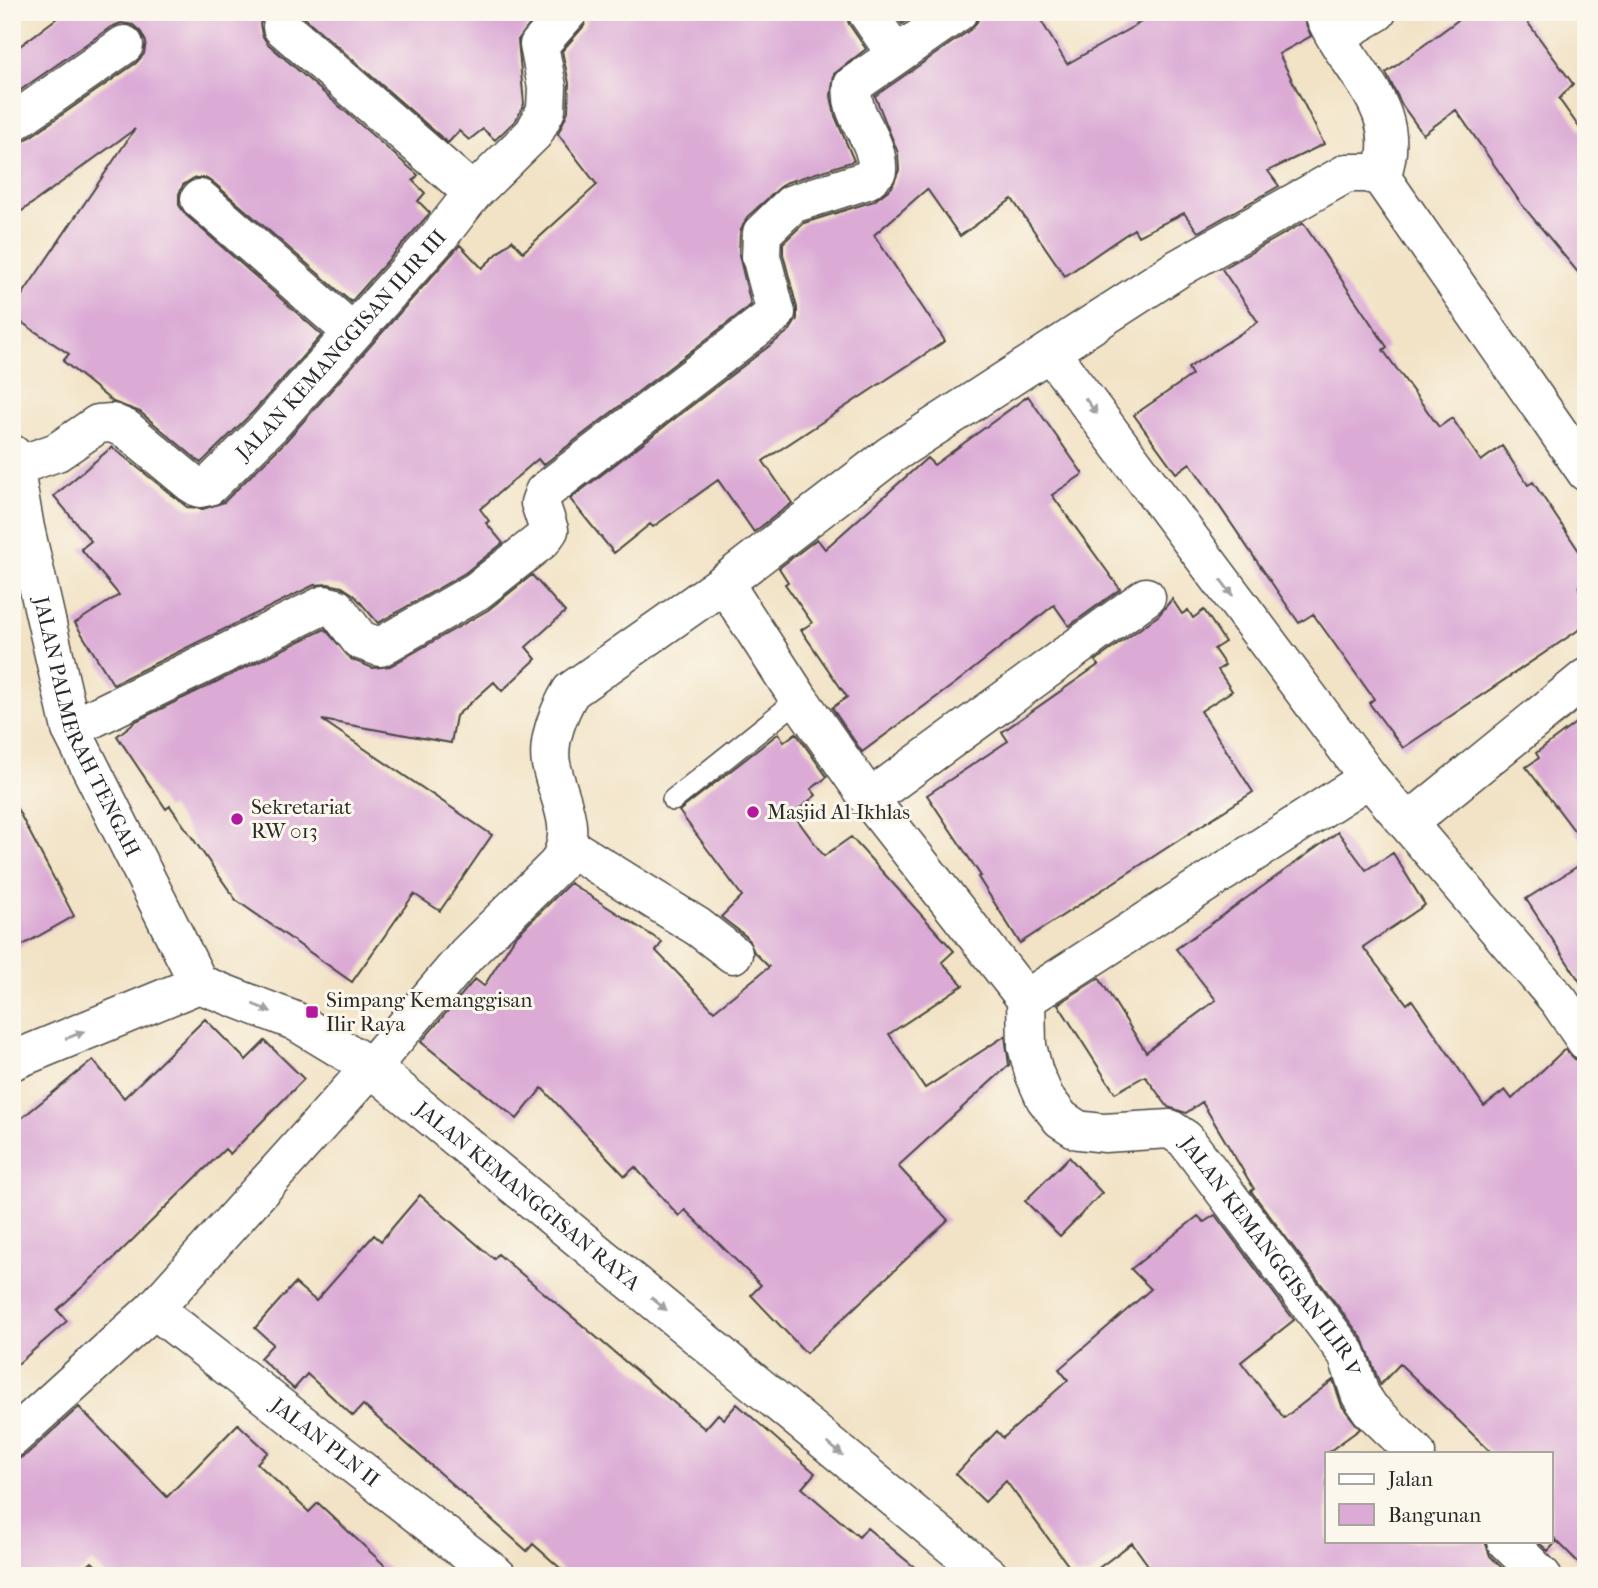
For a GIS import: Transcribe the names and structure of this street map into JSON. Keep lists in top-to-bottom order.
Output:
{
  "streets": {
    "street": [
      "JALAN KEMANGGISAN ILIR III",
      "JALAN PALMERAH TENGAH",
      "JALAN KEMANGGISAN RAYA",
      "JALAN KEMANGGISAN ILIR V",
      "JALAN PLN II"
    ]
  },
  "crossings": [
    ["JALAN KEMANGGISAN ILIR III", "JALAN PALMERAH TENGAH"],
    ["JALAN PALMERAH TENGAH", "JALAN KEMANGGISAN RAYA"]
  ],
  "one_way": ["JALAN KEMANGGISAN RAYA"],
  "places": {
    "other": ["Masjid Al-Ikhlas", "Sekretariat RW 013"],
    "transit": ["Simpang Kemanggisan Ilir Raya"]
  },
  "legend": ["Jalan", "Bangunan"]
}
